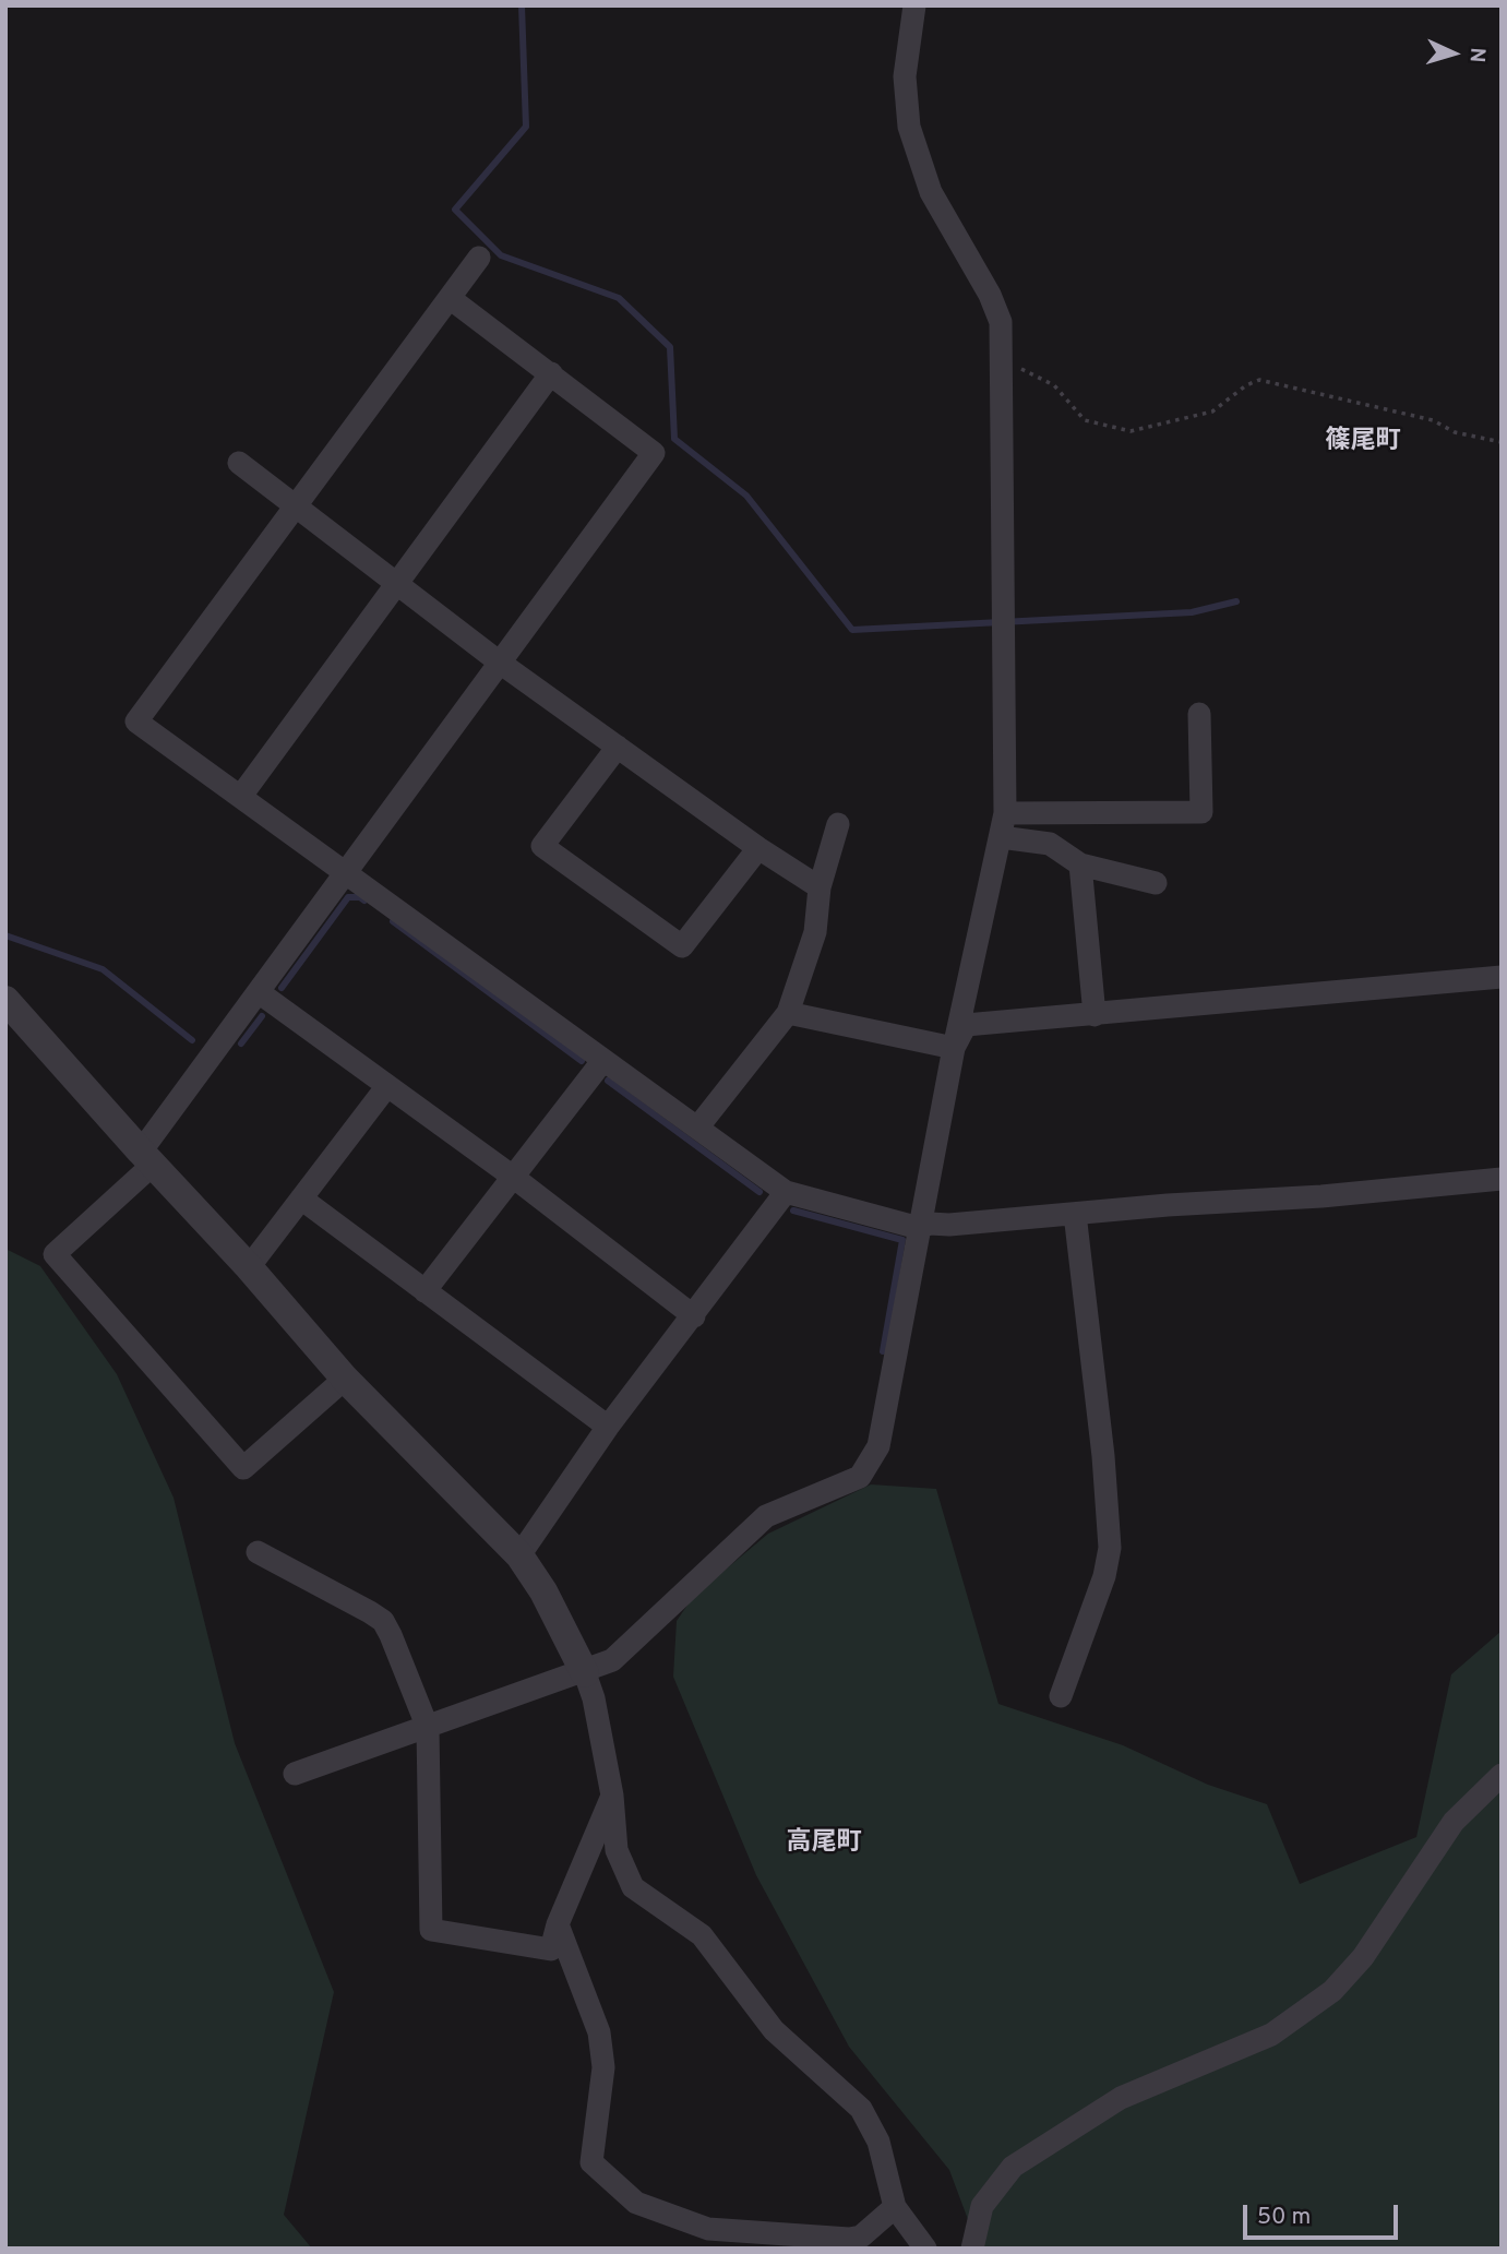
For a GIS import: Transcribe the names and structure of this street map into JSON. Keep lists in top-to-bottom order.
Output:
{
  "districts": ["篠尾町", "高尾町"],
  "scale_bar": "50 m",
  "north": "right"
}
